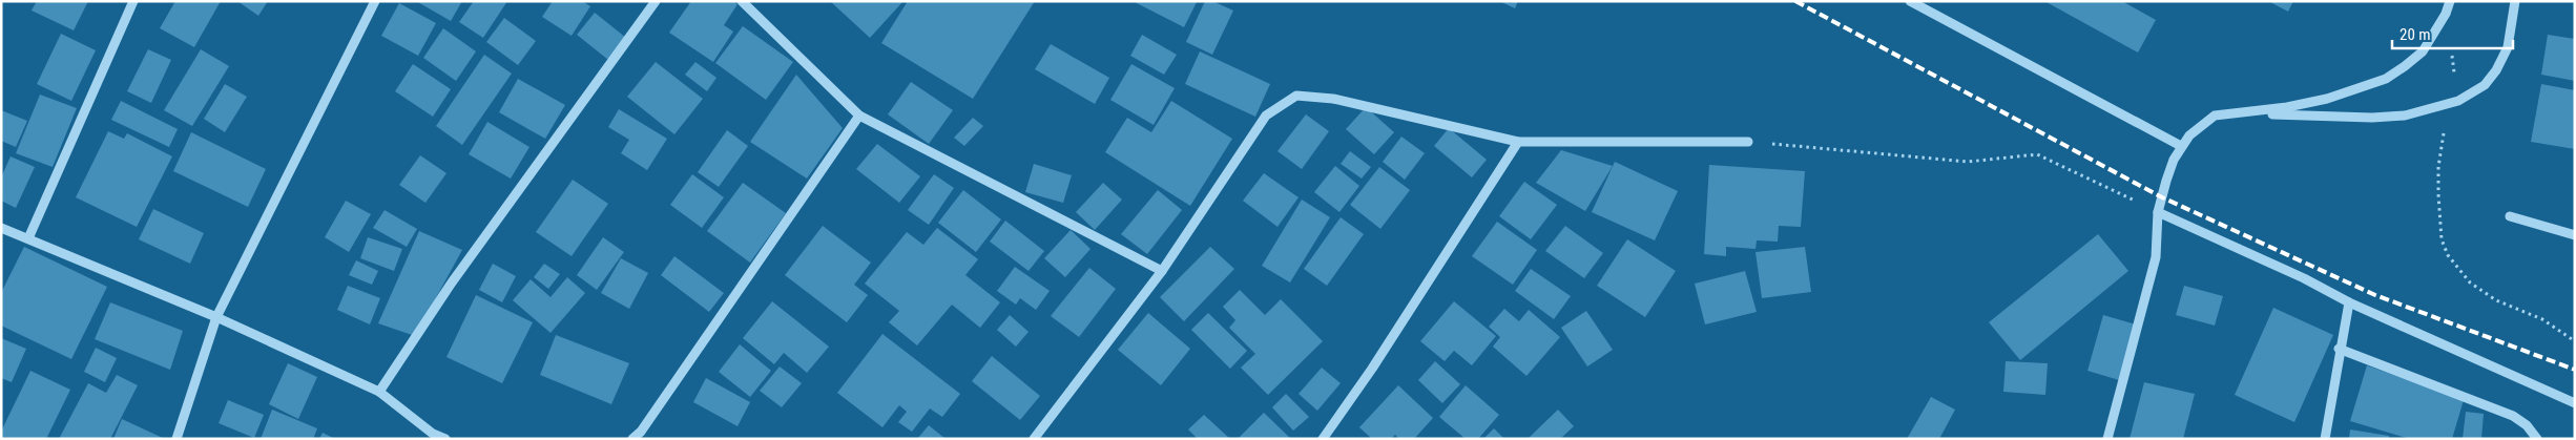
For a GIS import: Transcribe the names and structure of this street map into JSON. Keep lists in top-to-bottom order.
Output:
{
  "scale_bar": "20 m"
}
